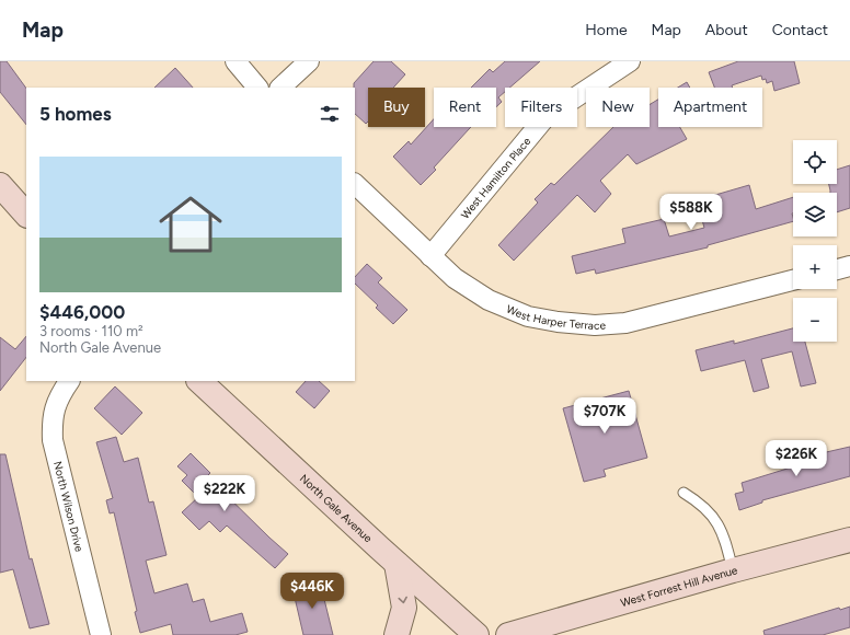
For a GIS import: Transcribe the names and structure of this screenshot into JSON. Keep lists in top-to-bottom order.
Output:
{
  "streets": {
    "main road": ["North Gale Avenue", "West Forrest Hill Avenue"],
    "street": ["West Hamilton Place", "West Harper Terrace", "North Wilson Drive"]
  },
  "crossings": [
    ["West Hamilton Place", "West Harper Terrace"]
  ],
  "page": {
    "header": "Map",
    "nav": [
      "Home",
      "Map",
      "About",
      "Contact"
    ],
    "chip": [
      "Buy",
      "Rent",
      "Filters",
      "New",
      "Apartment"
    ],
    "heading": "5 homes",
    "map_buttons": ["+", "−"],
    "list": [
      {
        "name": "$446,000",
        "note": "3 rooms · 110 m² · North Gale Avenue"
      }
    ],
    "price": [
      "$588K",
      "$707K",
      "$226K",
      "$222K",
      "$446K"
    ]
  }
}
